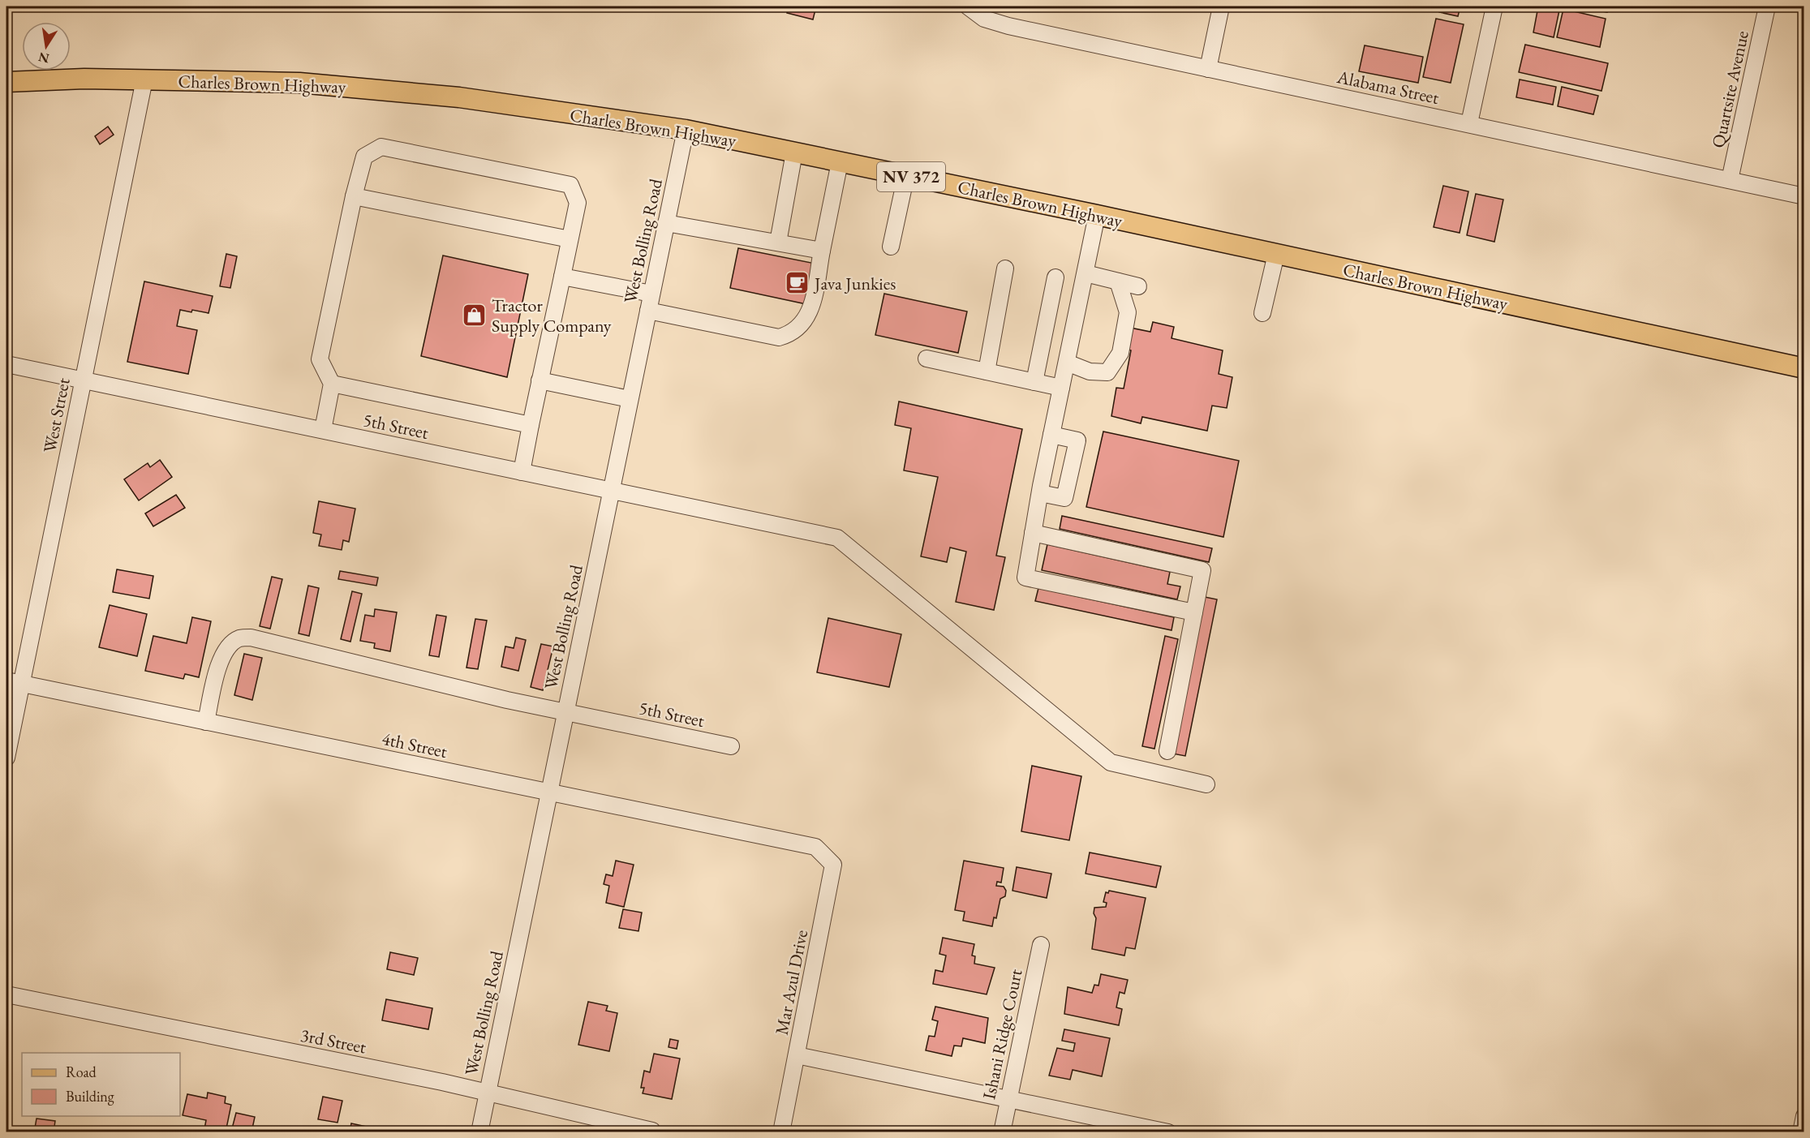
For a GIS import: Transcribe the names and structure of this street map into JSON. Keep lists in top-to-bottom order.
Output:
{
  "streets": {
    "main road": ["Charles Brown Highway", "NV 372"],
    "street": [
      "Alabama Street",
      "Quartsite Avenue",
      "West Bolling Road",
      "West Street",
      "5th Street",
      "4th Street",
      "Mar Azul Drive",
      "Ishani Ridge Court",
      "3rd Street"
    ]
  },
  "crossings": [
    ["Charles Brown Highway", "West Bolling Road"],
    ["Charles Brown Highway", "West Street"],
    ["Alabama Street", "Quartsite Avenue"],
    ["West Bolling Road", "5th Street"],
    ["West Bolling Road", "4th Street"],
    ["West Bolling Road", "3rd Street"],
    ["West Street", "5th Street"],
    ["West Street", "4th Street"],
    ["5th Street", "4th Street"],
    ["4th Street", "Mar Azul Drive"]
  ],
  "places": {
    "cafe": ["Java Junkies"],
    "shop": ["Tractor Supply Company"]
  },
  "legend": ["Road", "Building"],
  "north": "bottom"
}
